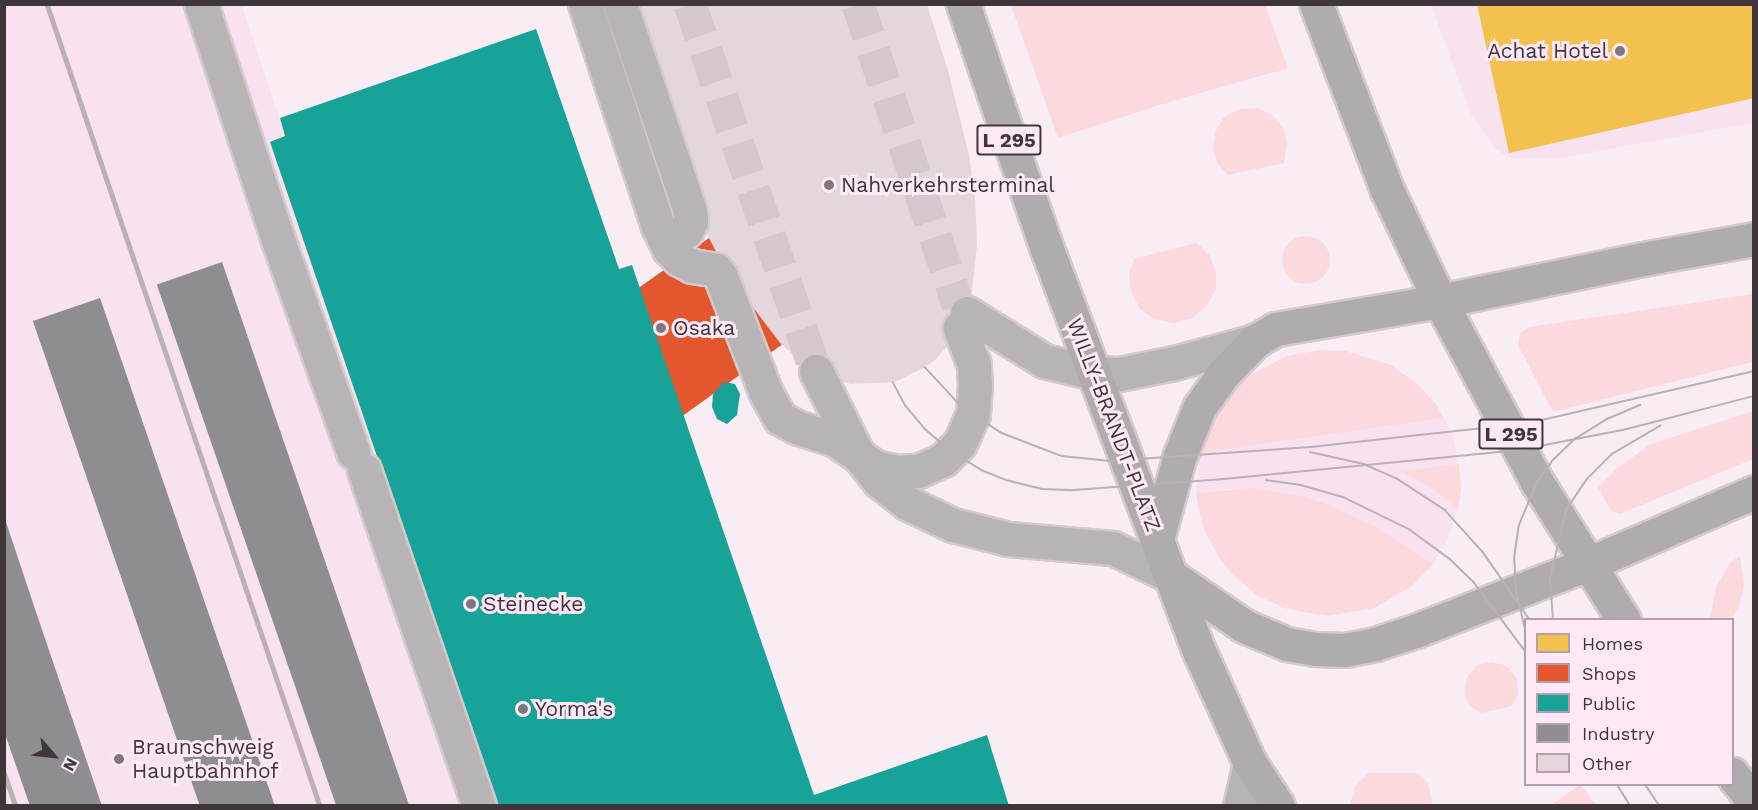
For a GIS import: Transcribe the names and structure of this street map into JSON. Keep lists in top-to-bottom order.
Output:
{
  "streets": {
    "main road": ["L 295", "WILLY-BRANDT-PLATZ"]
  },
  "places": [
    "Achat Hotel",
    "Nahverkehrsterminal",
    "Osaka",
    "Steinecke",
    "Yorma's",
    "Braunschweig Hauptbahnhof"
  ],
  "legend": [
    "Homes",
    "Shops",
    "Public",
    "Industry",
    "Other"
  ],
  "north": "bottom right"
}
